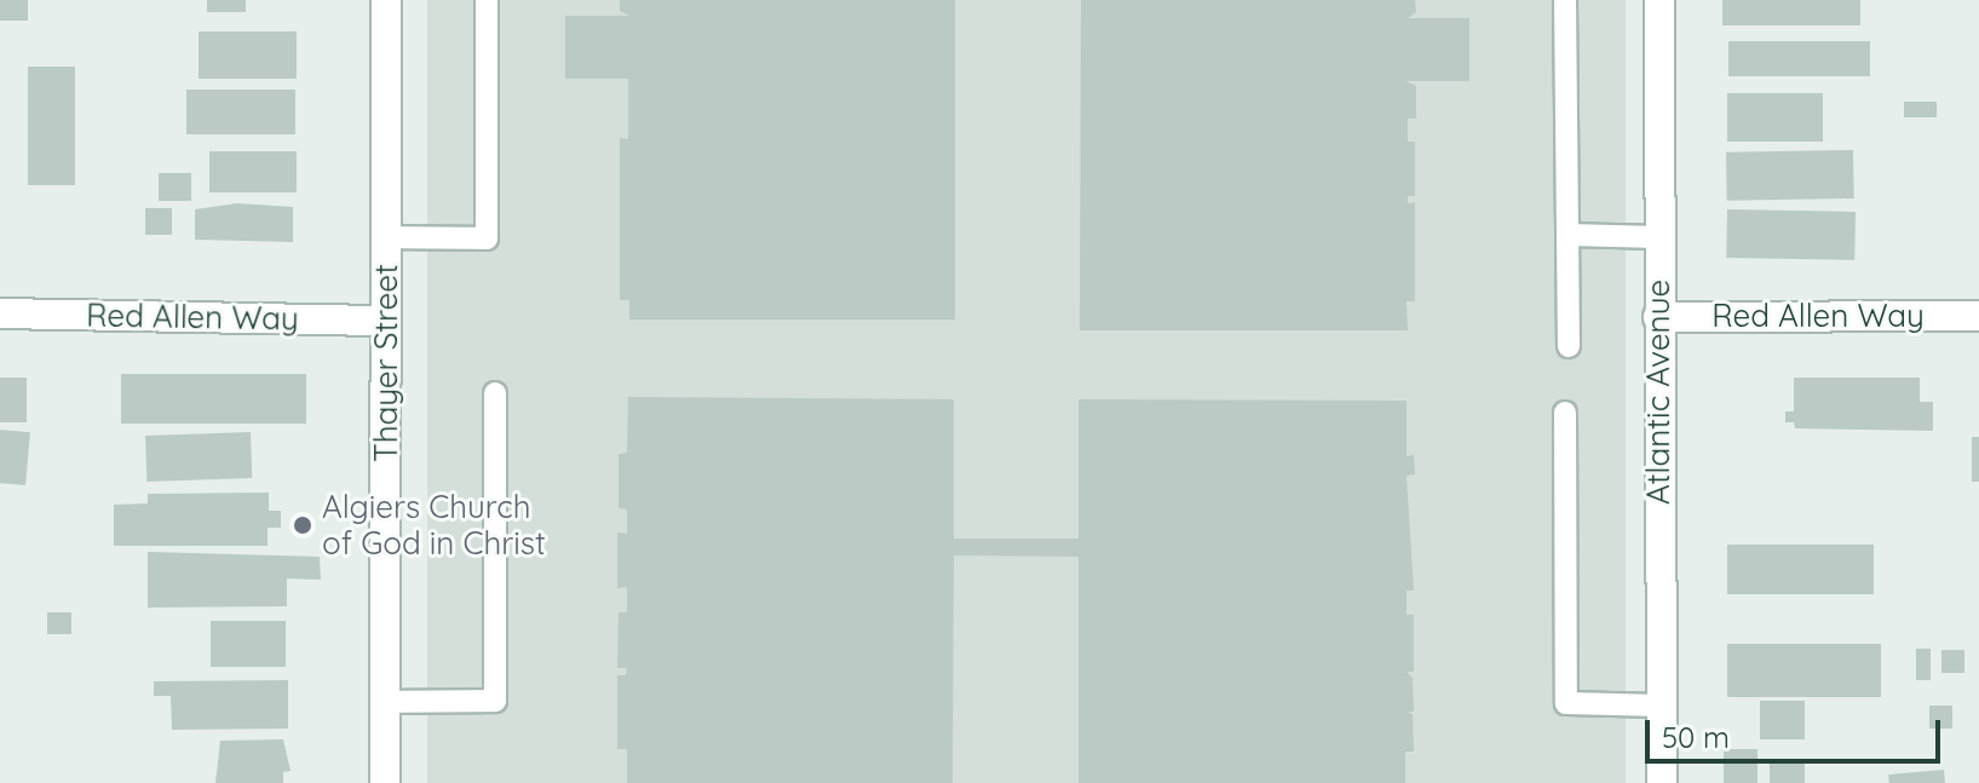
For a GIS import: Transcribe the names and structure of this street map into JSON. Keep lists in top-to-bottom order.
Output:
{
  "streets": {
    "street": ["Red Allen Way", "Thayer Street", "Atlantic Avenue"]
  },
  "crossings": [
    ["Red Allen Way", "Thayer Street"],
    ["Red Allen Way", "Atlantic Avenue"]
  ],
  "places": ["Algiers Church of God in Christ"],
  "scale_bar": "50 m"
}
